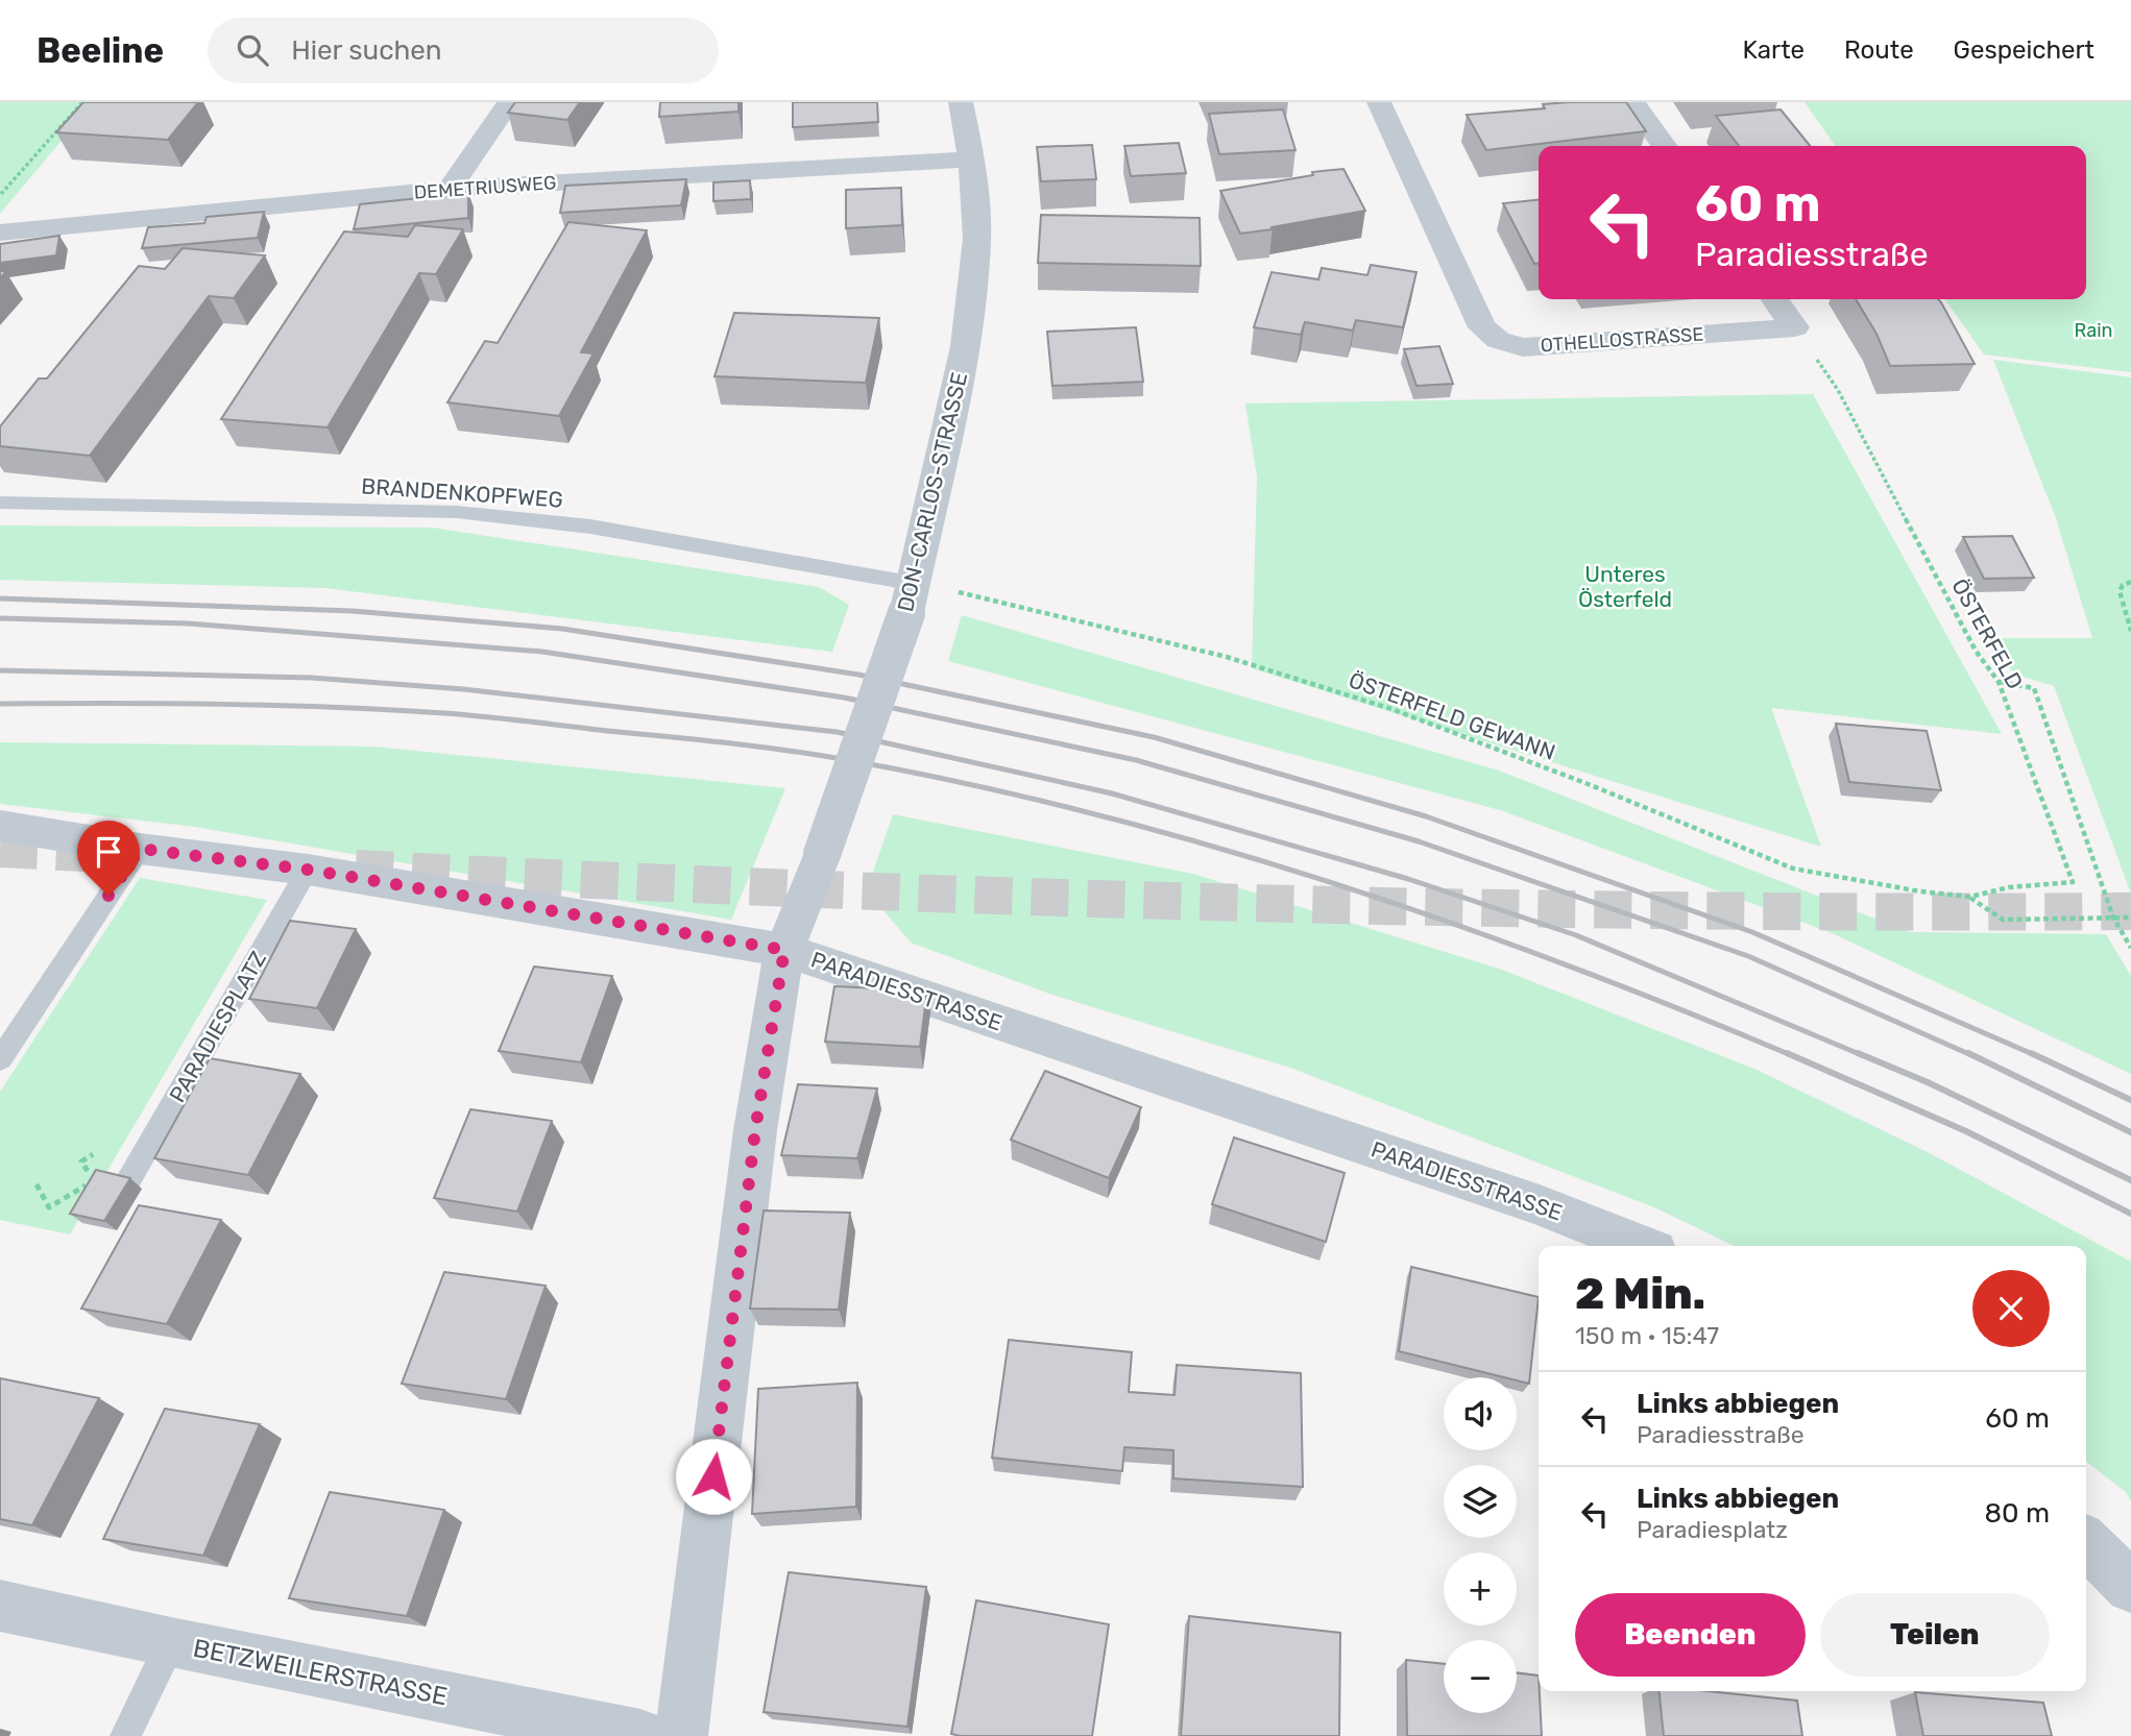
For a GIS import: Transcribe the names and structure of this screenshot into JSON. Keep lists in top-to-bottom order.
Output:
{
  "streets": {
    "street": [
      "DEMETRIUSWEG",
      "OTHELLOSTRASSE",
      "DON-CARLOS-STRASSE",
      "PARADIESSTRASSE",
      "BETZWEILERSTRASSE"
    ],
    "lane": ["BRANDENKOPFWEG", "PARADIESPLATZ"],
    "path": ["ÖSTERFELD", "ÖSTERFELD GEWANN"]
  },
  "crossings": [
    ["DEMETRIUSWEG", "DON-CARLOS-STRASSE"],
    ["OTHELLOSTRASSE", "ÖSTERFELD"],
    ["DON-CARLOS-STRASSE", "BRANDENKOPFWEG"],
    ["DON-CARLOS-STRASSE", "ÖSTERFELD GEWANN"],
    ["DON-CARLOS-STRASSE", "PARADIESSTRASSE"],
    ["BRANDENKOPFWEG", "ÖSTERFELD GEWANN"],
    ["ÖSTERFELD", "ÖSTERFELD GEWANN"],
    ["PARADIESSTRASSE", "PARADIESPLATZ"]
  ],
  "parks": ["Rain", "Unteres Österfeld"],
  "page": {
    "header": "Beeline",
    "search": "Hier suchen",
    "nav": ["Karte", "Route", "Gespeichert"],
    "turn": ["60 m", "Paradiesstraße"],
    "heading": ["2 Min.", "150 m · 15:47"],
    "list": [
      {
        "name": "Links abbiegen",
        "note": "Paradiesstraße",
        "value": "60 m"
      },
      {
        "name": "Links abbiegen",
        "note": "Paradiesplatz",
        "value": "80 m"
      }
    ],
    "map_buttons": ["+", "−"],
    "buttons": ["Beenden", "Teilen"]
  }
}
